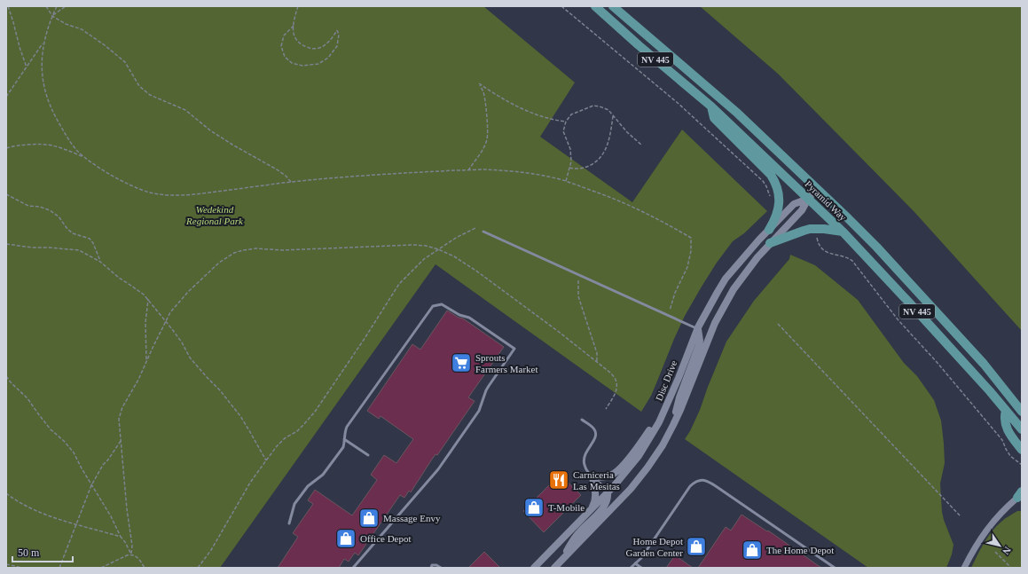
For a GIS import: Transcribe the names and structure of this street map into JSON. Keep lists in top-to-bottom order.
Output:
{
  "streets": {
    "main road": ["NV 445", "Pyramid Way", "Disc Drive"]
  },
  "crossings": [
    ["Pyramid Way", "Disc Drive"]
  ],
  "parks": ["Wedekind Regional Park"],
  "places": {
    "supermarket": ["Sprouts Farmers Market"],
    "restaurant": ["Carniceria Las Mesitas"],
    "shop": [
      "T-Mobile",
      "Massage Envy",
      "Office Depot",
      "Home Depot Garden Center",
      "The Home Depot"
    ]
  },
  "scale_bar": "50 m",
  "north": "bottom right"
}
